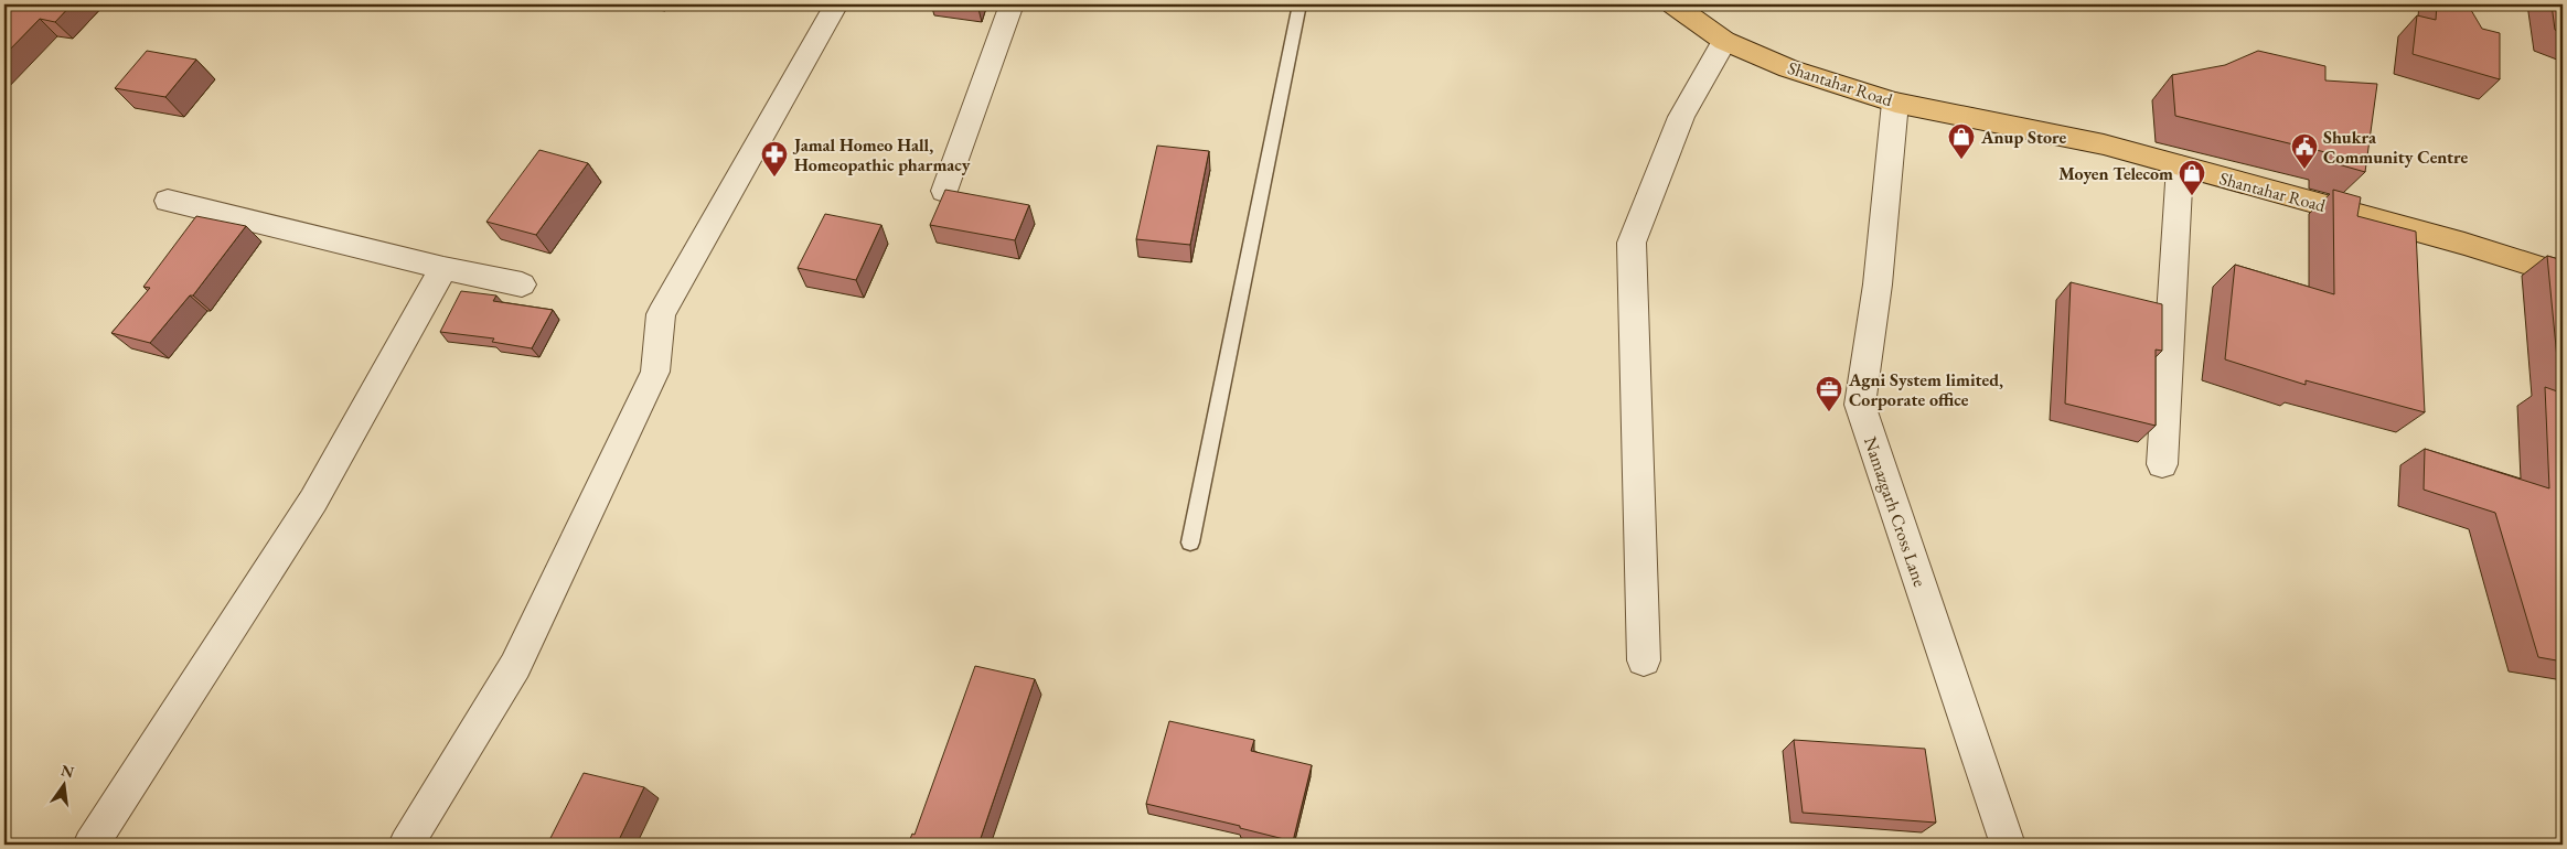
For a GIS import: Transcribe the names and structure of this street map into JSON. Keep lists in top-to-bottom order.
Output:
{
  "streets": {
    "main road": ["Shantahar Road"],
    "street": ["Namazgarh Cross Lane"]
  },
  "crossings": [
    ["Shantahar Road", "Namazgarh Cross Lane"]
  ],
  "places": {
    "shop": ["Anup Store", "Moyen Telecom"],
    "public building": ["Shukra Community Centre"],
    "pharmacy": ["Jamal Homeo Hall, Homeopathic pharmacy"],
    "office": ["Agni System limited, Corporate office"]
  },
  "north": "top"
}
